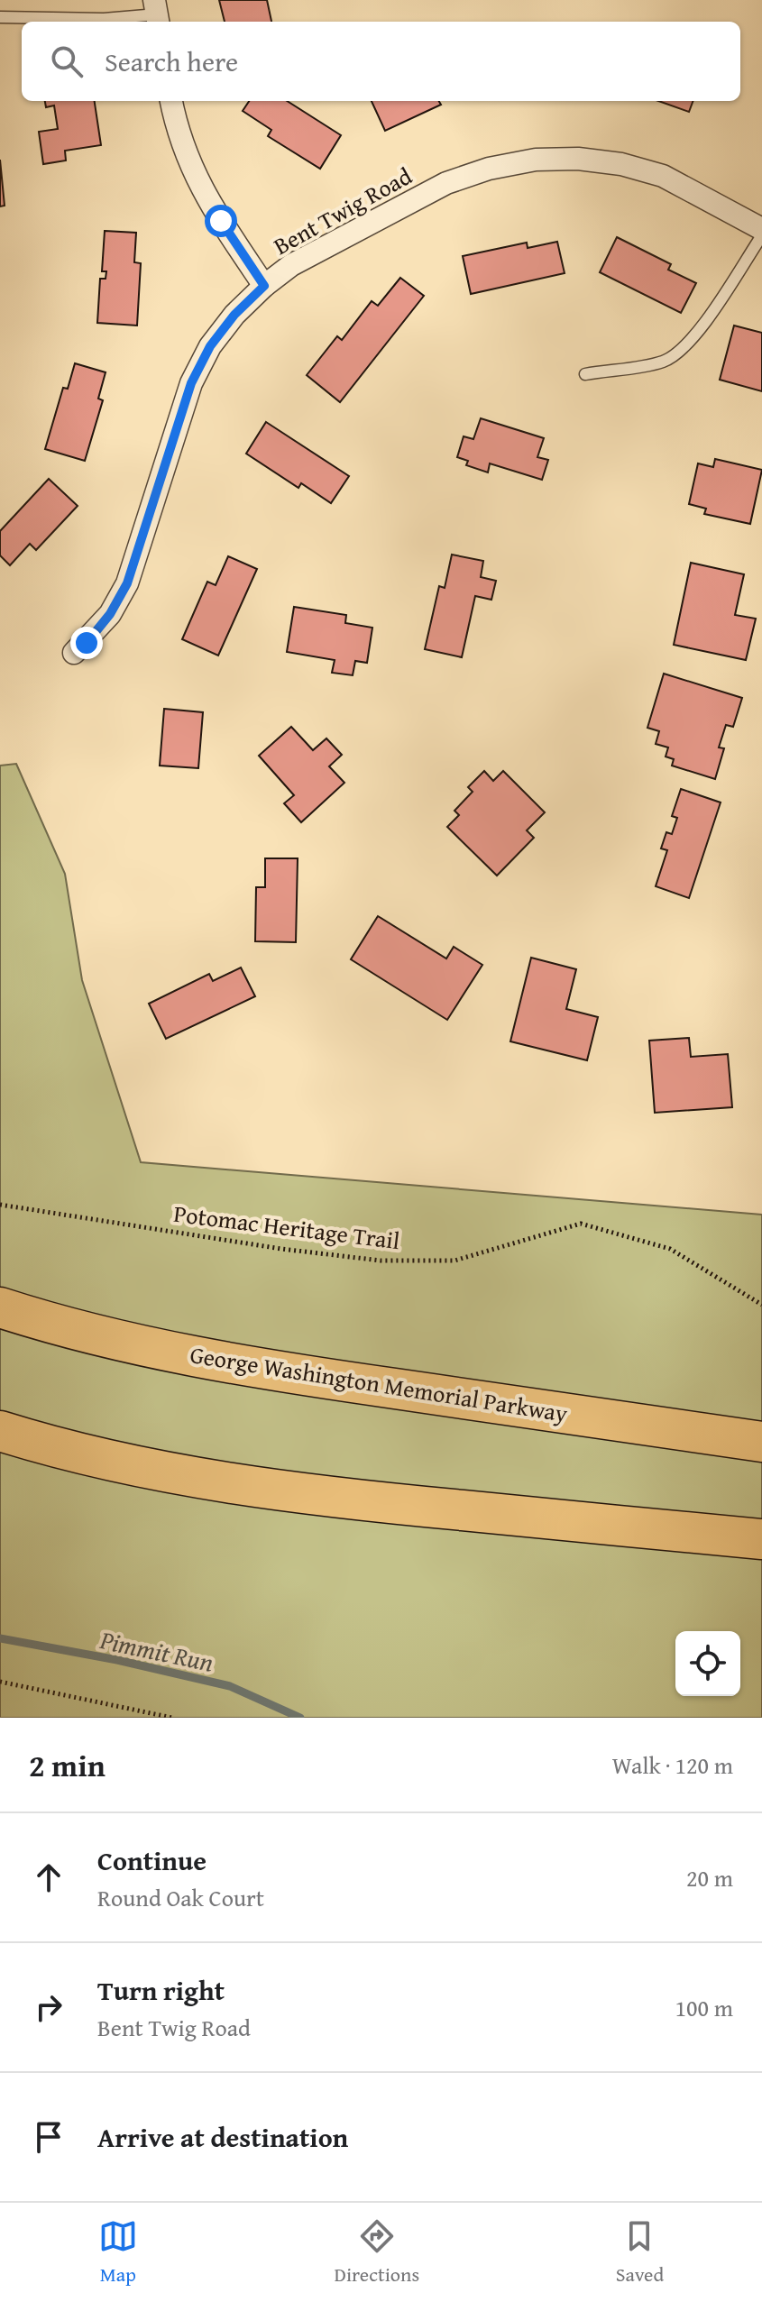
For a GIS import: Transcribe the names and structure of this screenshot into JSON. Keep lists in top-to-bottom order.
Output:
{
  "streets": {
    "highway": ["George Washington Memorial Parkway"],
    "street": ["Bent Twig Road"],
    "path": ["Potomac Heritage Trail"]
  },
  "water": ["Pimmit Run"],
  "page": {
    "search": "Search here",
    "heading": ["2 min", "Walk · 120 m"],
    "list": [
      ["Continue", "Round Oak Court", "20 m"],
      ["Turn right", "Bent Twig Road", "100 m"],
      "Arrive at destination"
    ],
    "nav": ["Map", "Directions", "Saved"]
  }
}
